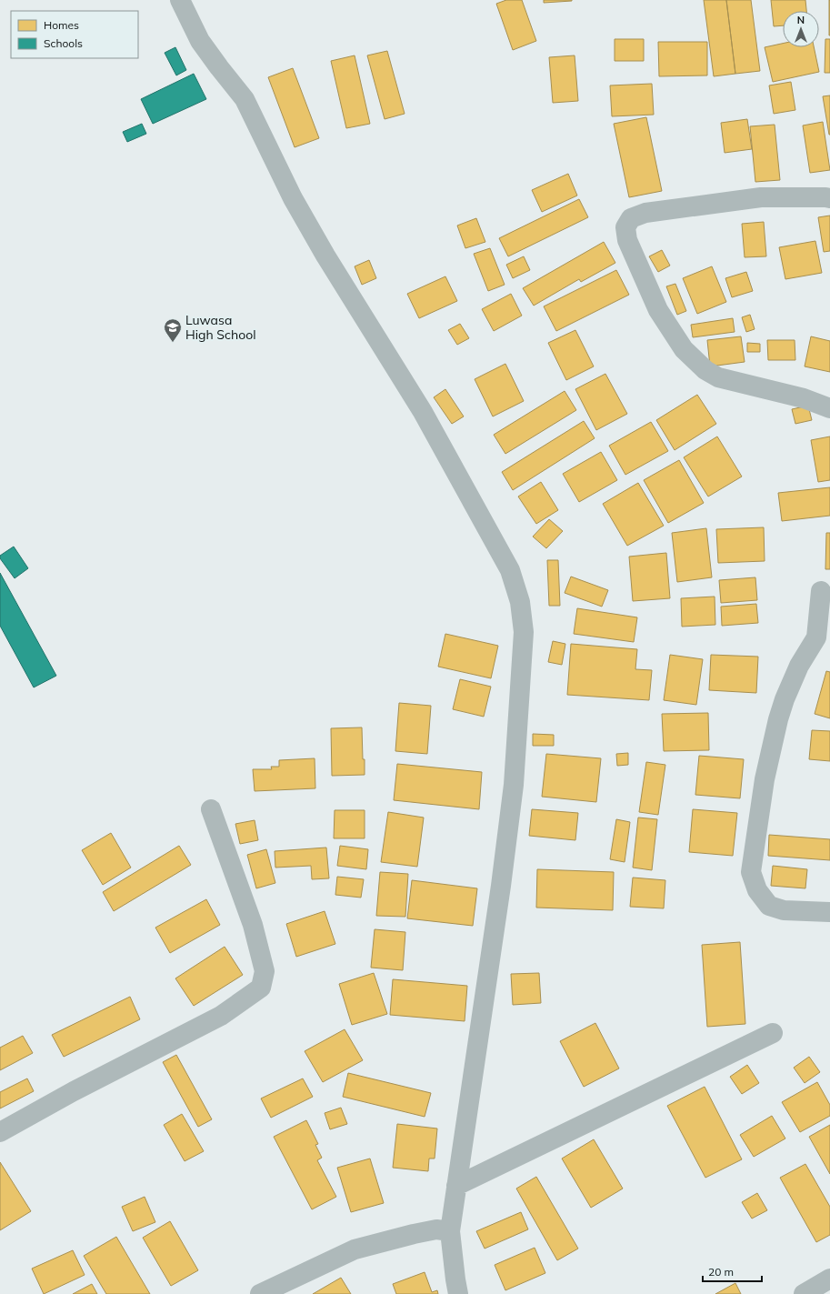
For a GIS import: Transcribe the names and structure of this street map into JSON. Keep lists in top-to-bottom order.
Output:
{
  "places": {
    "school or university": ["Luwasa High School"]
  },
  "legend": ["Homes", "Schools"],
  "scale_bar": "20 m",
  "north": "top"
}
